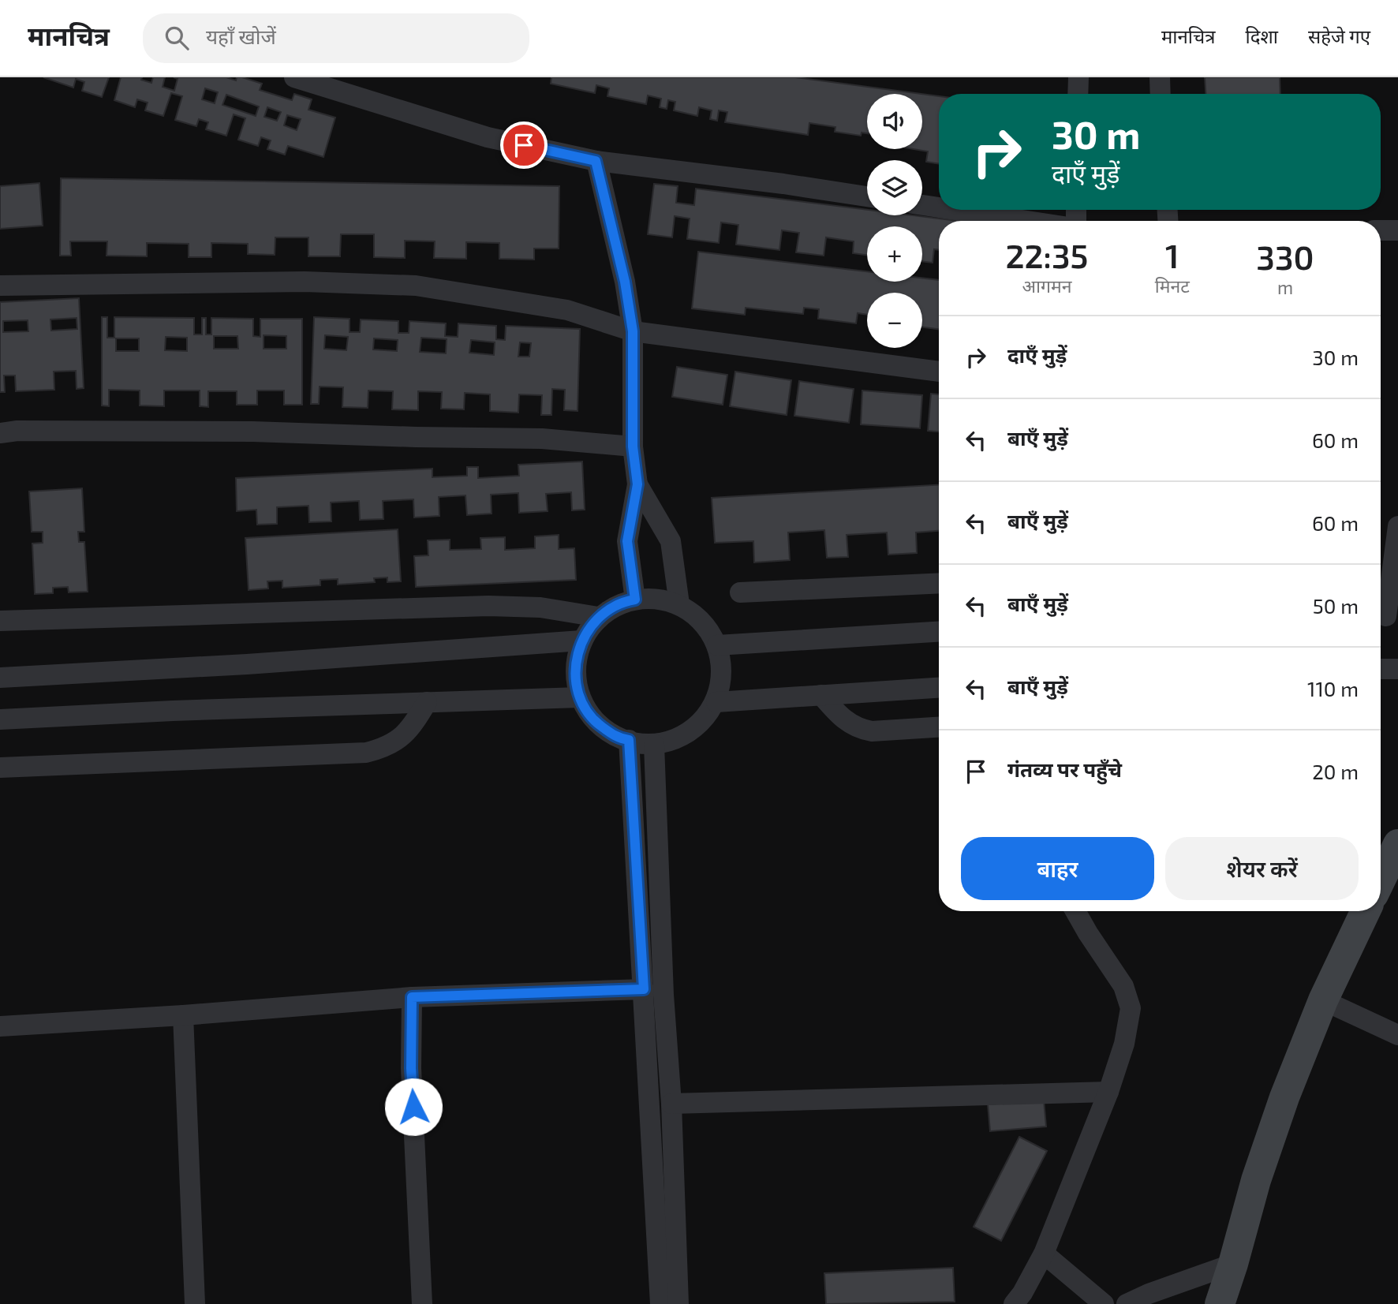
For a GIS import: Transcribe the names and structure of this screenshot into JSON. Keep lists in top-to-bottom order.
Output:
{
  "page": {
    "header": "मानचित्र",
    "search": "यहाँ खोजें",
    "nav": ["मानचित्र", "दिशा", "सहेजे गए"],
    "map_buttons": ["+", "−"],
    "turn": ["30 m", "दाएँ मुड़ें"],
    "eta": [
      "22:35",
      "आगमन",
      "1",
      "मिनट",
      "330",
      "m"
    ],
    "list": [
      {
        "name": "दाएँ मुड़ें",
        "value": "30 m"
      },
      {
        "name": "बाएँ मुड़ें",
        "value": "60 m"
      },
      {
        "name": "बाएँ मुड़ें",
        "value": "60 m"
      },
      {
        "name": "बाएँ मुड़ें",
        "value": "50 m"
      },
      {
        "name": "बाएँ मुड़ें",
        "value": "110 m"
      },
      {
        "name": "गंतव्य पर पहुँचे",
        "value": "20 m"
      }
    ],
    "buttons": ["बाहर", "शेयर करें"]
  }
}
